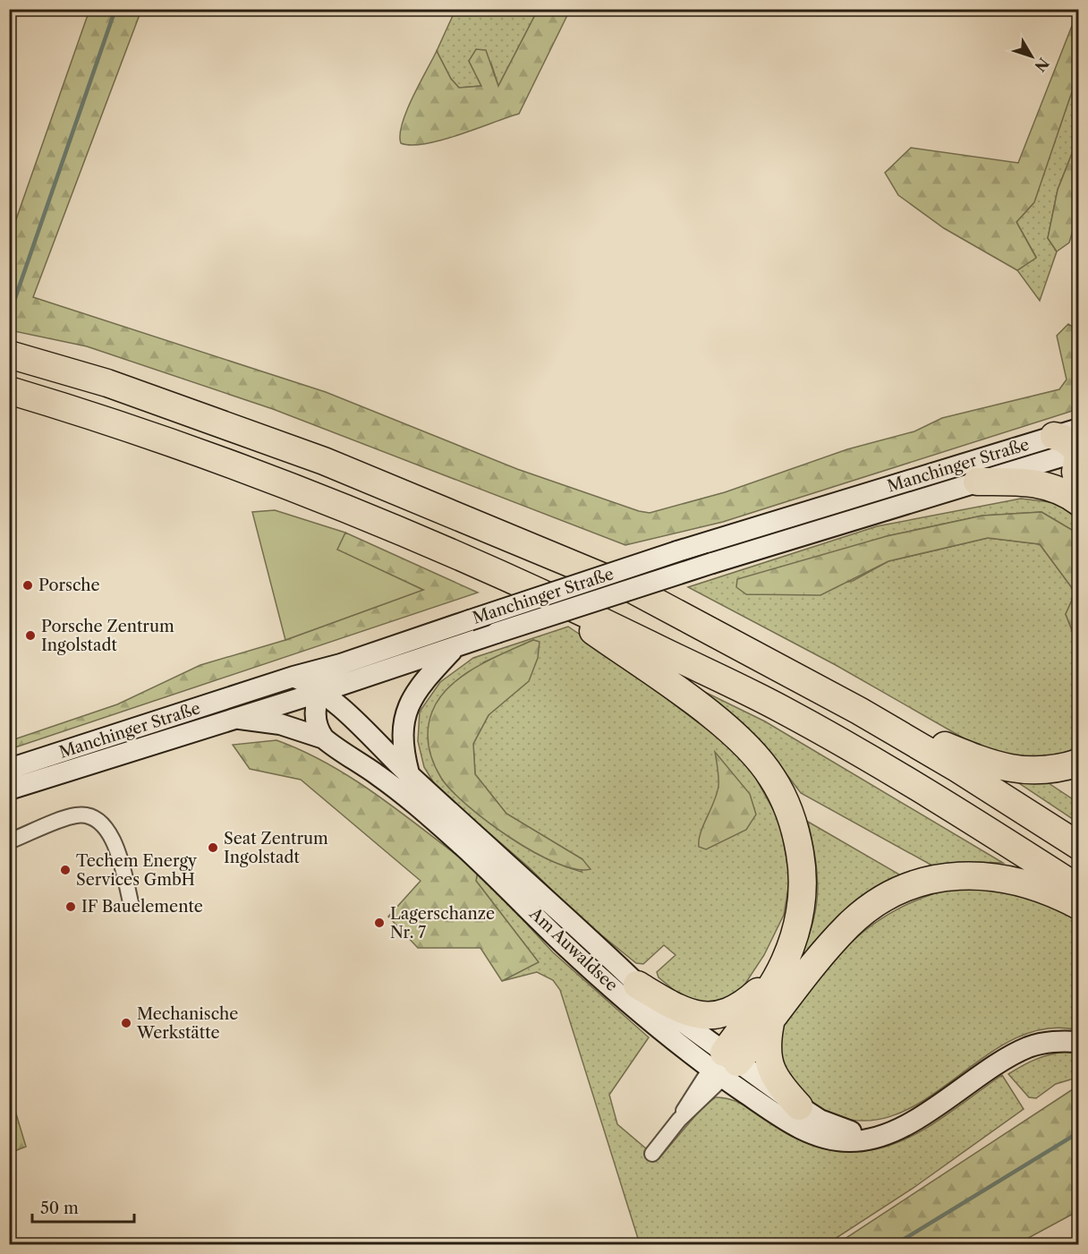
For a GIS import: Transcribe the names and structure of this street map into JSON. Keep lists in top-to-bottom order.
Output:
{
  "streets": {
    "main road": ["Manchinger Straße", "Am Auwaldsee"]
  },
  "crossings": [
    ["Manchinger Straße", "Am Auwaldsee"]
  ],
  "places": [
    "Porsche",
    "Porsche Zentrum Ingolstadt",
    "Seat Zentrum Ingolstadt",
    "Techem Energy Services GmbH",
    "IF Bauelemente",
    "Lagerschanze Nr. 7",
    "Mechanische Werkstätte"
  ],
  "scale_bar": "50 m",
  "north": "bottom right"
}
